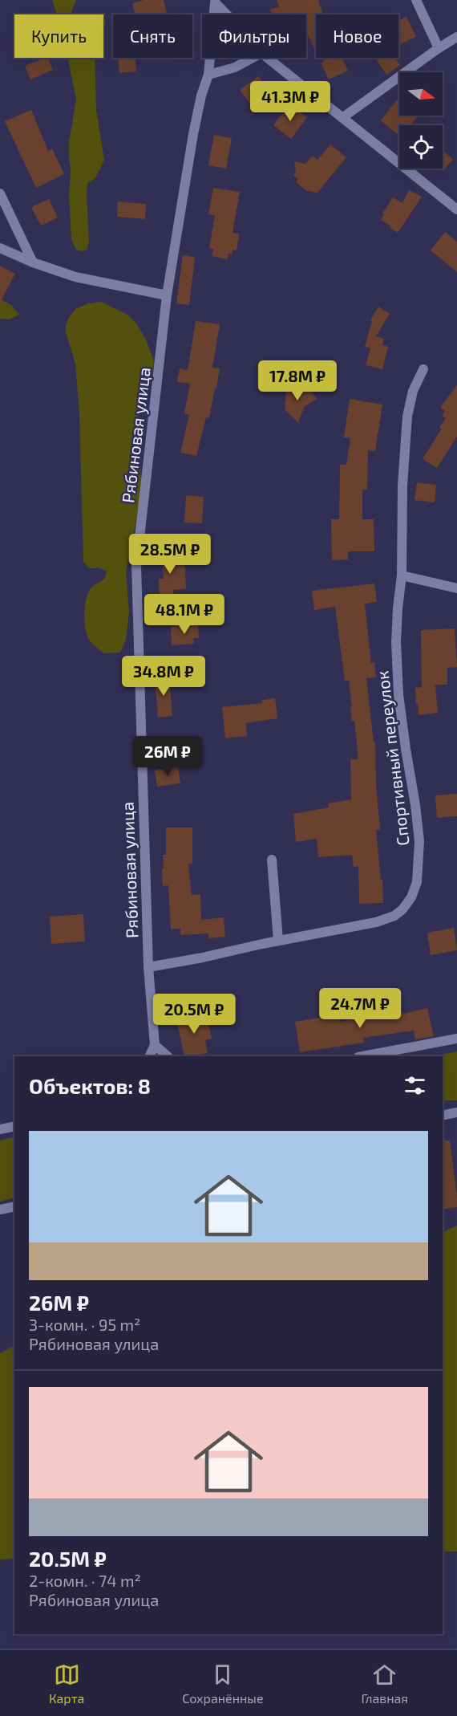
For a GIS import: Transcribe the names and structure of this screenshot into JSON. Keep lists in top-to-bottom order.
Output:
{
  "streets": {
    "street": ["Рябиновая улица", "Спортивный переулок"]
  },
  "crossings": [
    ["Рябиновая улица", "Спортивный переулок"]
  ],
  "north": "right",
  "page": {
    "chip": [
      "Купить",
      "Снять",
      "Фильтры",
      "Новое"
    ],
    "price": [
      "41.3M ₽",
      "17.8M ₽",
      "28.5M ₽",
      "48.1M ₽",
      "34.8M ₽",
      "26M ₽",
      "24.7M ₽",
      "20.5M ₽"
    ],
    "heading": "Объектов: 8",
    "list": [
      {
        "name": "26M ₽",
        "note": "3-комн. · 95 m² · Рябиновая улица"
      },
      {
        "name": "20.5M ₽",
        "note": "2-комн. · 74 m² · Рябиновая улица"
      }
    ],
    "tabs": ["Карта", "Сохранённые", "Главная"]
  }
}
